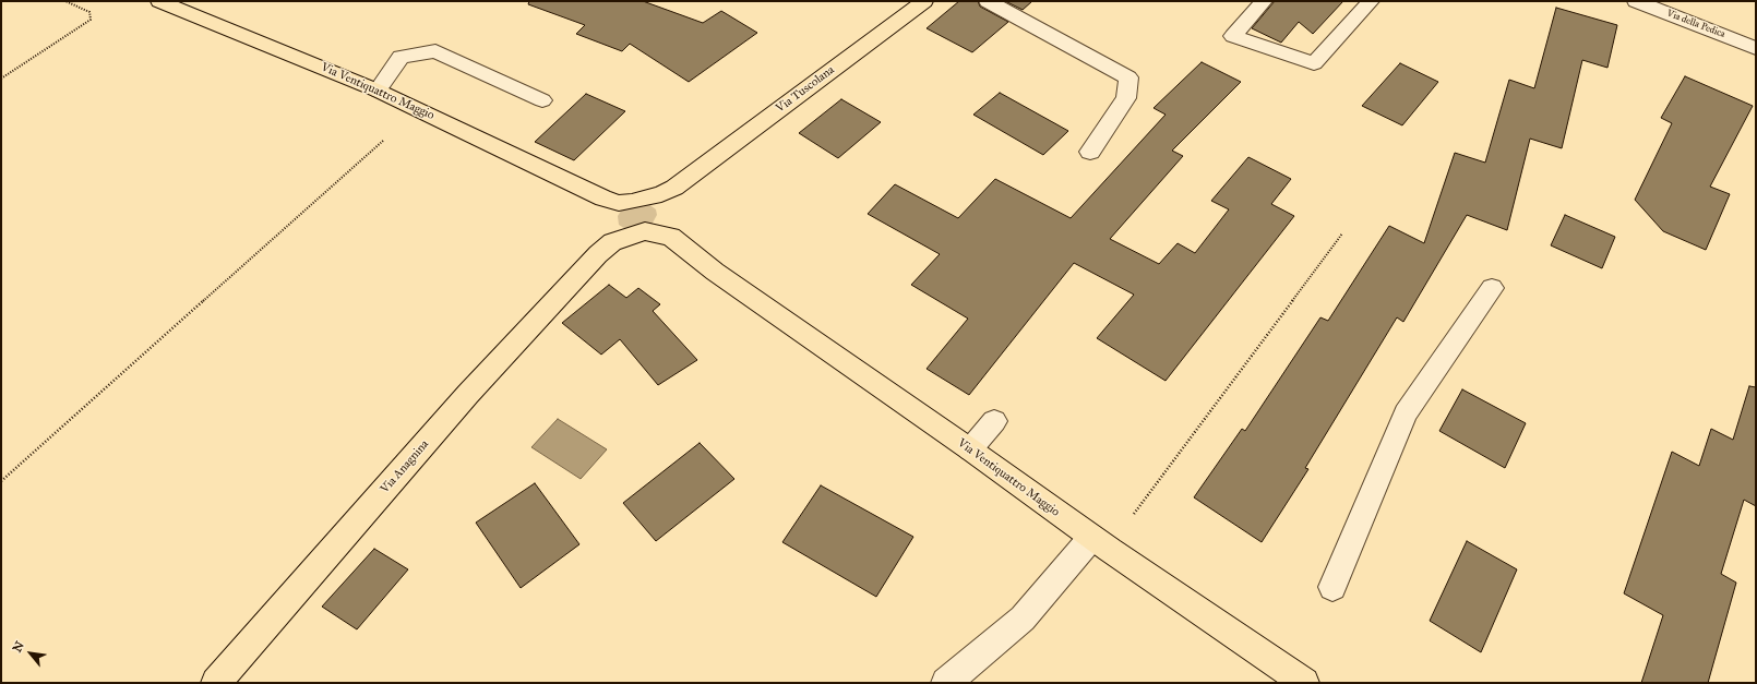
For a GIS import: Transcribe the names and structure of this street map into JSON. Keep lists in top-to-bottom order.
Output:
{
  "streets": {
    "main road": ["Via Tuscolana", "Via Ventiquattro Maggio", "Via Anagnina"],
    "street": ["Via della Pedica"]
  },
  "crossings": [
    ["Via Tuscolana", "Via Ventiquattro Maggio"]
  ],
  "north": "top left"
}
